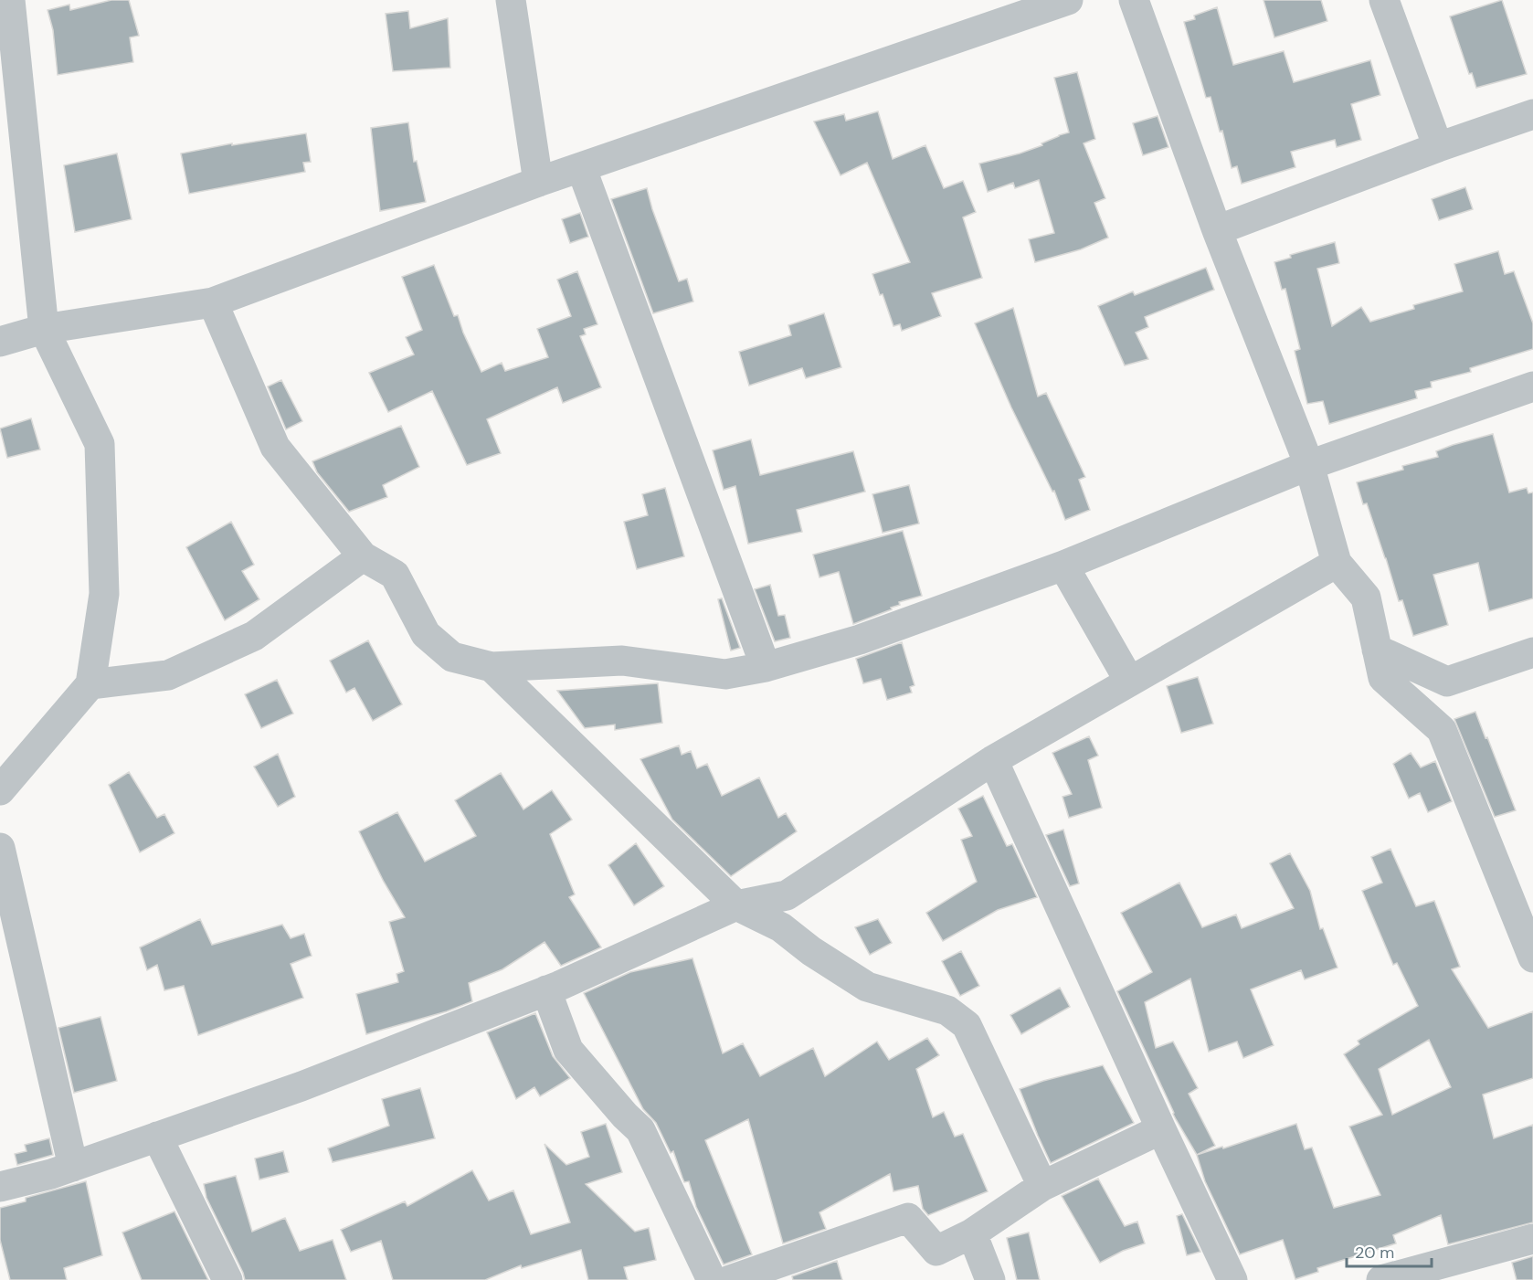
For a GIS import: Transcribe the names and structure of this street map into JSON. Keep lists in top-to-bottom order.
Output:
{
  "scale_bar": "20 m"
}
